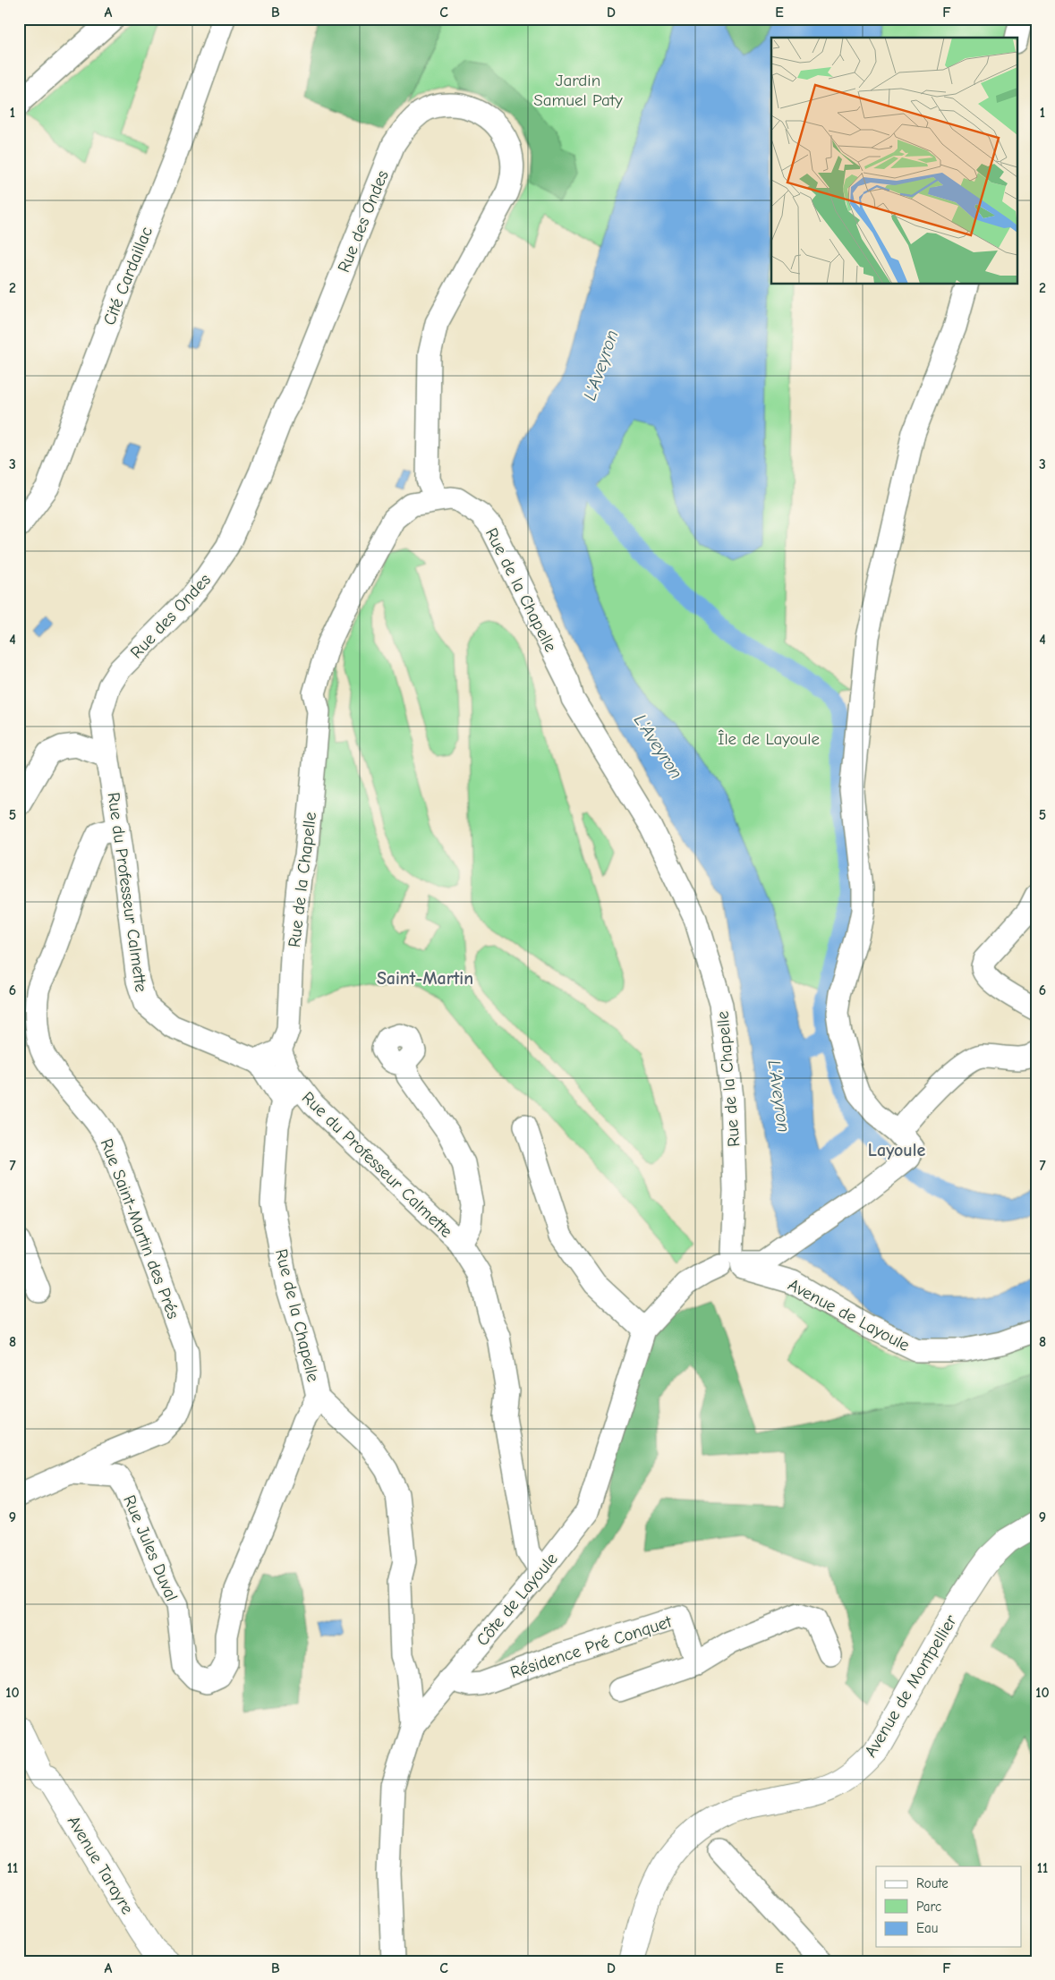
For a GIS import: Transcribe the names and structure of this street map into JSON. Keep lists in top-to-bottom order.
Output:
{
  "streets": {
    "main road": ["Avenue de Montpellier", "Avenue Tarayre"],
    "street": [
      "Rue des Ondes",
      "Cité Cardaillac",
      "Rue de la Chapelle",
      "Rue du Professeur Calmette",
      "Rue Saint-Martin des Prés",
      "Avenue de Layoule",
      "Rue Jules Duval",
      "Côte de Layoule",
      "Résidence Pré Conquet"
    ]
  },
  "crossings": [
    ["Rue des Ondes", "Rue de la Chapelle"],
    ["Rue des Ondes", "Rue du Professeur Calmette"],
    ["Rue de la Chapelle", "Rue du Professeur Calmette"],
    ["Rue de la Chapelle", "Avenue de Layoule"],
    ["Rue de la Chapelle", "Rue Jules Duval"],
    ["Rue de la Chapelle", "Côte de Layoule"],
    ["Rue du Professeur Calmette", "Rue Saint-Martin des Prés"],
    ["Rue du Professeur Calmette", "Côte de Layoule"],
    ["Rue Saint-Martin des Prés", "Rue Jules Duval"],
    ["Avenue de Layoule", "Côte de Layoule"],
    ["Côte de Layoule", "Résidence Pré Conquet"]
  ],
  "districts": ["Saint-Martin", "Layoule"],
  "water": ["L'Aveyron"],
  "parks": ["Jardin Samuel Paty", "Île de Layoule"],
  "legend": ["Route", "Parc", "Eau"],
  "grid": {
    "columns": [
      "A",
      "B",
      "C",
      "D",
      "E",
      "F"
    ],
    "rows": [
      "1",
      "2",
      "3",
      "4",
      "5",
      "6",
      "7",
      "8",
      "9",
      "10",
      "11"
    ]
  }
}
